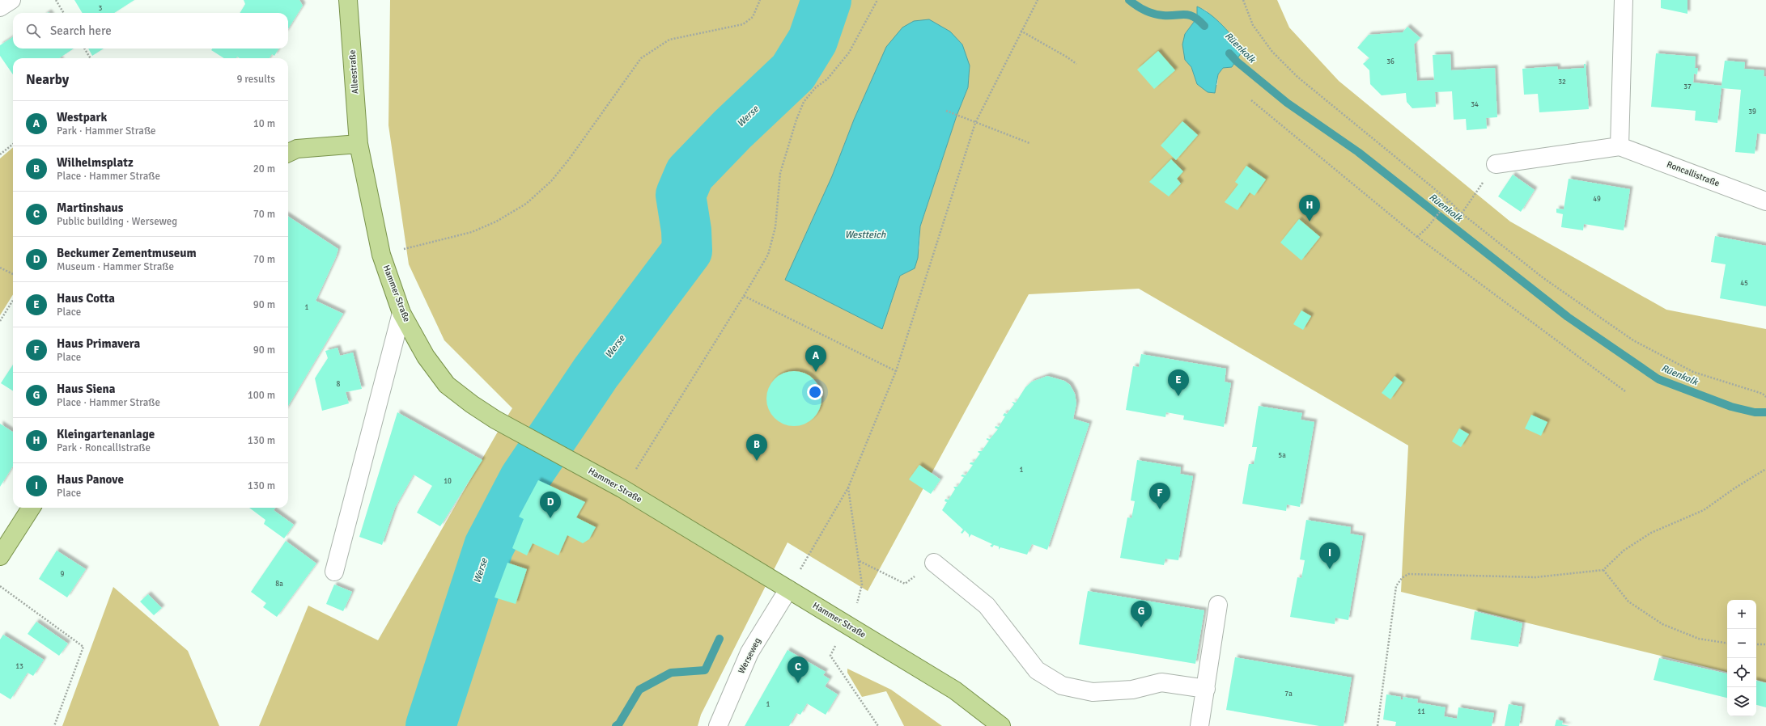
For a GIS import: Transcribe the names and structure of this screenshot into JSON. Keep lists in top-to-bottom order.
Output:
{
  "streets": {
    "main road": ["Alleestraße", "Hammer Straße"],
    "street": ["Roncallistraße", "Werseweg"]
  },
  "crossings": [
    ["Alleestraße", "Hammer Straße"],
    ["Hammer Straße", "Werseweg"]
  ],
  "water": ["Rüenkolk", "Werse", "Westteich"],
  "house_numbers": [
    "3",
    "36",
    "32",
    "37",
    "34",
    "39",
    "49",
    "45",
    "1",
    "8",
    "5a",
    "1",
    "10",
    "9",
    "8a",
    "13",
    "7a",
    "1",
    "11"
  ],
  "page": {
    "search": "Search here",
    "heading": ["Nearby", "9 results"],
    "list": [
      {
        "mark": "A",
        "name": "Westpark",
        "note": "Park · Hammer Straße",
        "value": "10 m"
      },
      {
        "mark": "B",
        "name": "Wilhelmsplatz",
        "note": "Place · Hammer Straße",
        "value": "20 m"
      },
      {
        "mark": "C",
        "name": "Martinshaus",
        "note": "Public building · Werseweg",
        "value": "70 m"
      },
      {
        "mark": "D",
        "name": "Beckumer Zementmuseum",
        "note": "Museum · Hammer Straße",
        "value": "70 m"
      },
      {
        "mark": "E",
        "name": "Haus Cotta",
        "note": "Place",
        "value": "90 m"
      },
      {
        "mark": "F",
        "name": "Haus Primavera",
        "note": "Place",
        "value": "90 m"
      },
      {
        "mark": "G",
        "name": "Haus Siena",
        "note": "Place · Hammer Straße",
        "value": "100 m"
      },
      {
        "mark": "H",
        "name": "Kleingartenanlage",
        "note": "Park · Roncallistraße",
        "value": "130 m"
      },
      {
        "mark": "I",
        "name": "Haus Panove",
        "note": "Place",
        "value": "130 m"
      }
    ],
    "pins": [
      "H",
      "A",
      "E",
      "B",
      "F",
      "D",
      "I",
      "G",
      "C"
    ],
    "map_buttons": ["+", "−"]
  }
}
